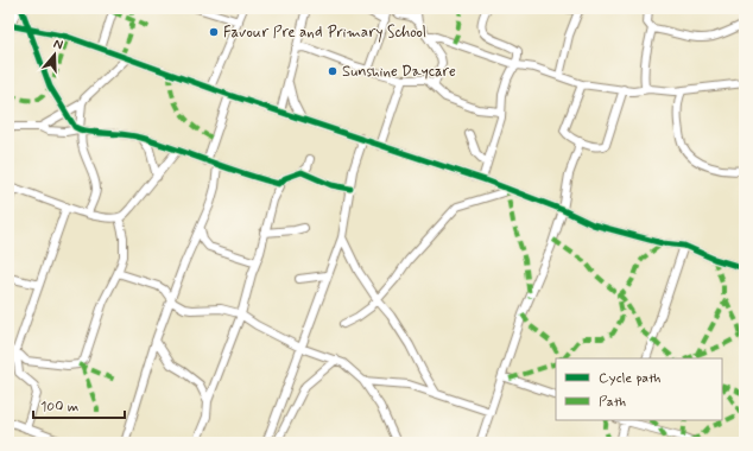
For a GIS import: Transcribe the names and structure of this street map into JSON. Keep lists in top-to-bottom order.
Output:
{
  "places": ["Favour Pre and Primary School", "Sunshine Daycare"],
  "legend": ["Cycle path", "Path"],
  "scale_bar": "100 m",
  "north": "top"
}
